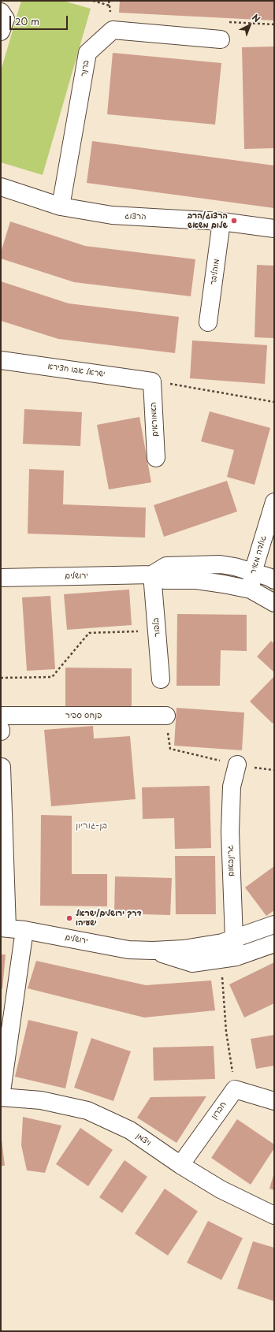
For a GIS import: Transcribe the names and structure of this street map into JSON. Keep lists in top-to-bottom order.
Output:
{
  "streets": {
    "street": [
      "ברנר",
      "הרצוג",
      "מוהליבר",
      "ישראל אבו חצירא",
      "האמוראים",
      "גולדה מאיר",
      "ירושלים",
      "בלפור",
      "פנחס ספיר",
      "גרינבאום",
      "חברון",
      "ויצמן"
    ]
  },
  "crossings": [
    ["ברנר", "הרצוג"],
    ["הרצוג", "מוהליבר"],
    ["ישראל אבו חצירא", "האמוראים"],
    ["גולדה מאיר", "ירושלים"],
    ["ירושלים", "בלפור"],
    ["ירושלים", "גרינבאום"],
    ["חברון", "ויצמן"]
  ],
  "districts": ["בן-גוריון"],
  "places": ["הרצוג/הרב שלום משאש", "דרך ירושלים/ישראל ישעיהו"],
  "scale_bar": "20 m",
  "north": "top right"
}
